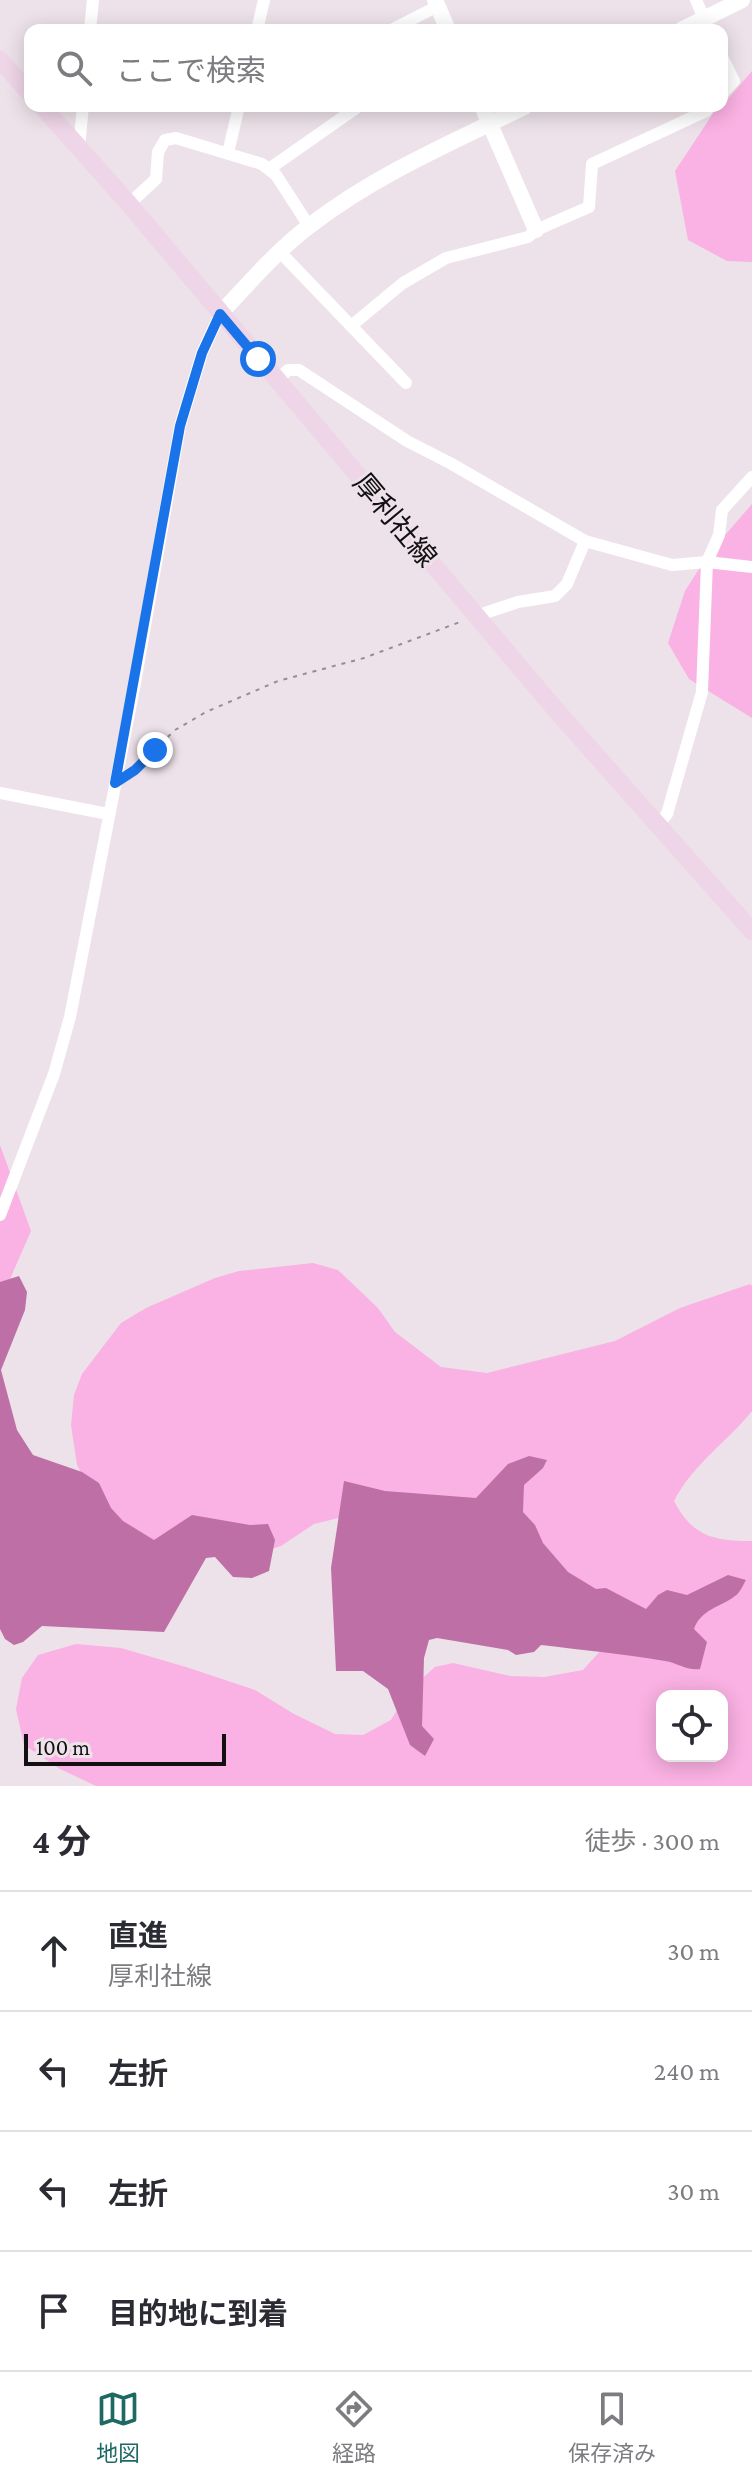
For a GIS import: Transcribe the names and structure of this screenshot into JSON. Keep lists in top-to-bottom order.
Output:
{
  "streets": {
    "main road": ["厚利社線"]
  },
  "scale_bar": "100 m",
  "page": {
    "search": "ここで検索",
    "scale": "100 m",
    "heading": ["4 分", "徒歩 · 300 m"],
    "list": [
      ["直進", "厚利社線", "30 m"],
      ["左折", "240 m"],
      ["左折", "30 m"],
      "目的地に到着"
    ],
    "nav": ["地図", "経路", "保存済み"]
  }
}
